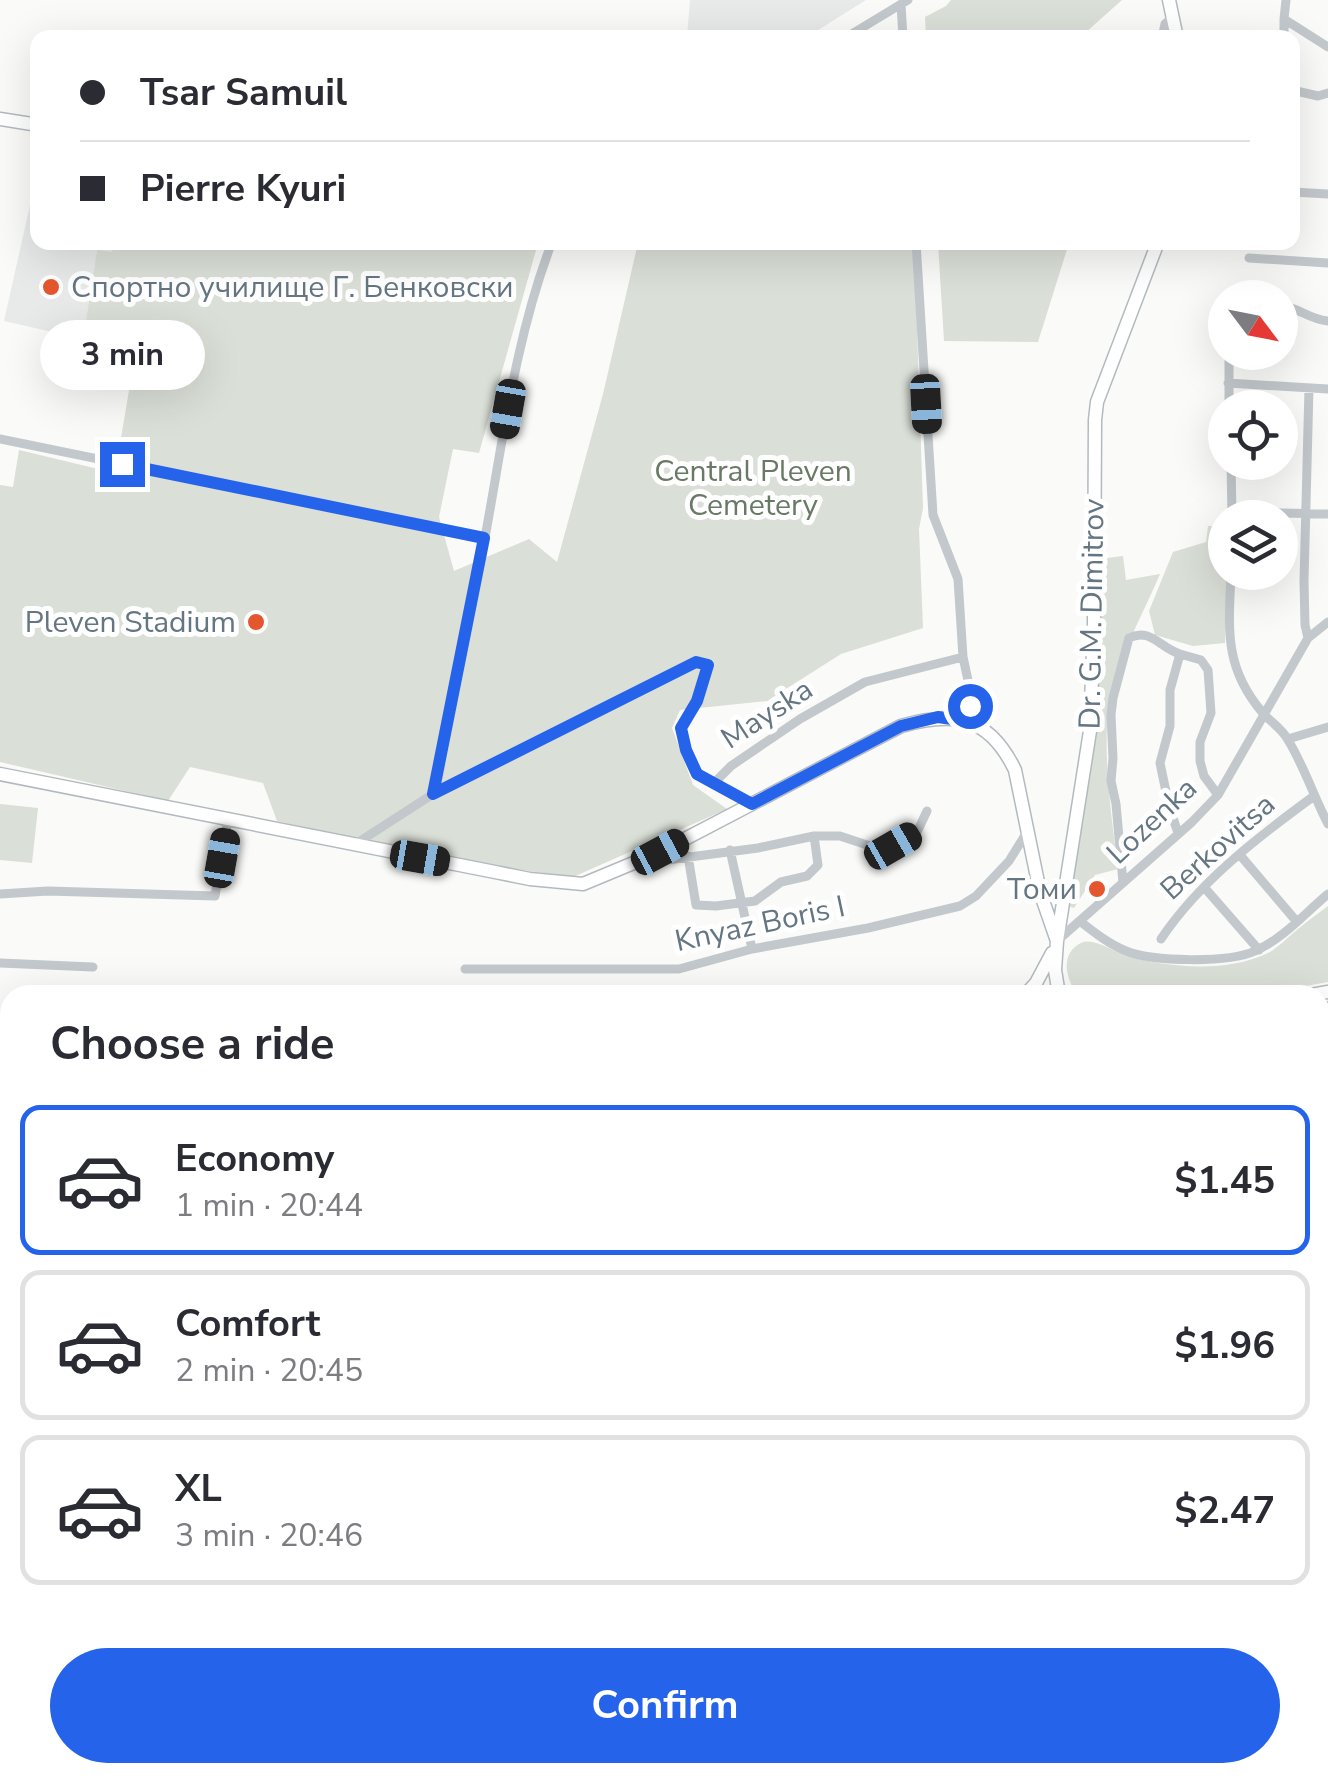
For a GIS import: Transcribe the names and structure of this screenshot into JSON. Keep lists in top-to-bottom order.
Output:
{
  "streets": {
    "street": [
      "Dr. G.M. Dimitrov",
      "Mayska",
      "Lozenka",
      "Berkovitsa",
      "Knyaz Boris I"
    ]
  },
  "crossings": [
    ["Dr. G.M. Dimitrov", "Lozenka"]
  ],
  "parks": ["Central Pleven Cemetery"],
  "places": ["Спортно училище Г. Бенковски", "Pleven Stadium", "Томи"],
  "north": "bottom right",
  "page": {
    "banner": ["Tsar Samuil", "Pierre Kyuri"],
    "bubble": "3 min",
    "heading": "Choose a ride",
    "list": [
      {
        "name": "Economy",
        "note": "1 min · 20:44",
        "value": "$1.45"
      },
      {
        "name": "Comfort",
        "note": "2 min · 20:45",
        "value": "$1.96"
      },
      {
        "name": "XL",
        "note": "3 min · 20:46",
        "value": "$2.47"
      }
    ],
    "buttons": "Confirm"
  }
}
